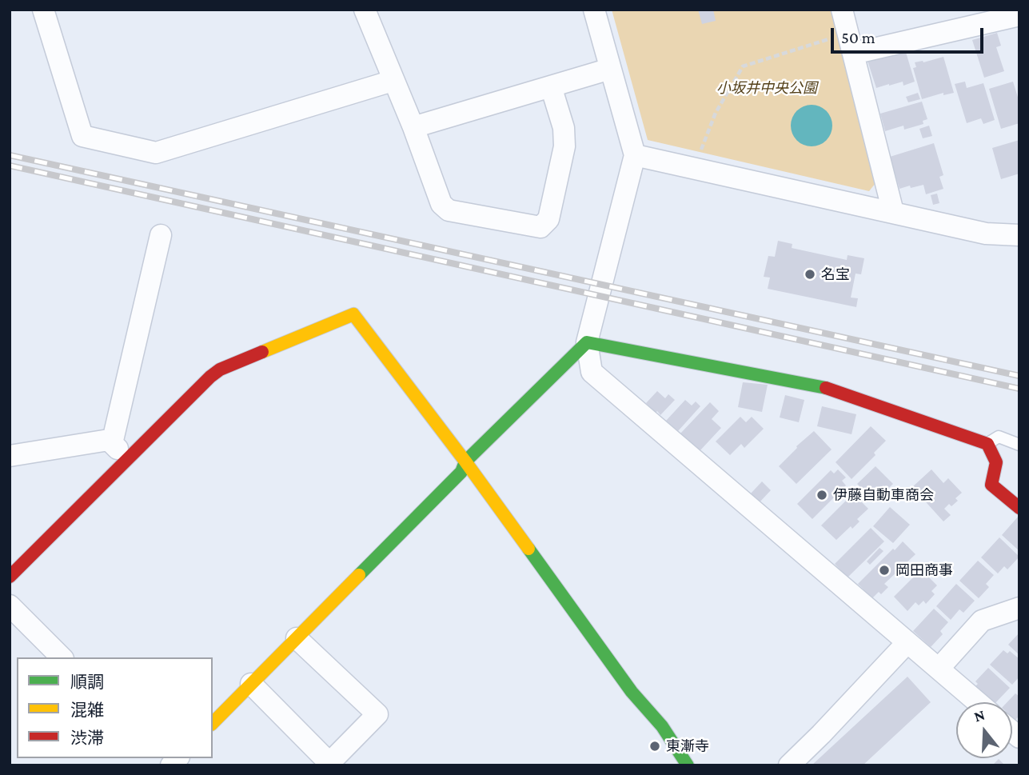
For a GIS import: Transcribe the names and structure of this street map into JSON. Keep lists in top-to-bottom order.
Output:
{
  "parks": ["小坂井中央公園"],
  "places": [
    "名宝",
    "伊藤自動車商会",
    "岡田商事",
    "東漸寺"
  ],
  "legend": ["順調", "混雑", "渋滞"],
  "scale_bar": "50 m",
  "north": "top"
}
